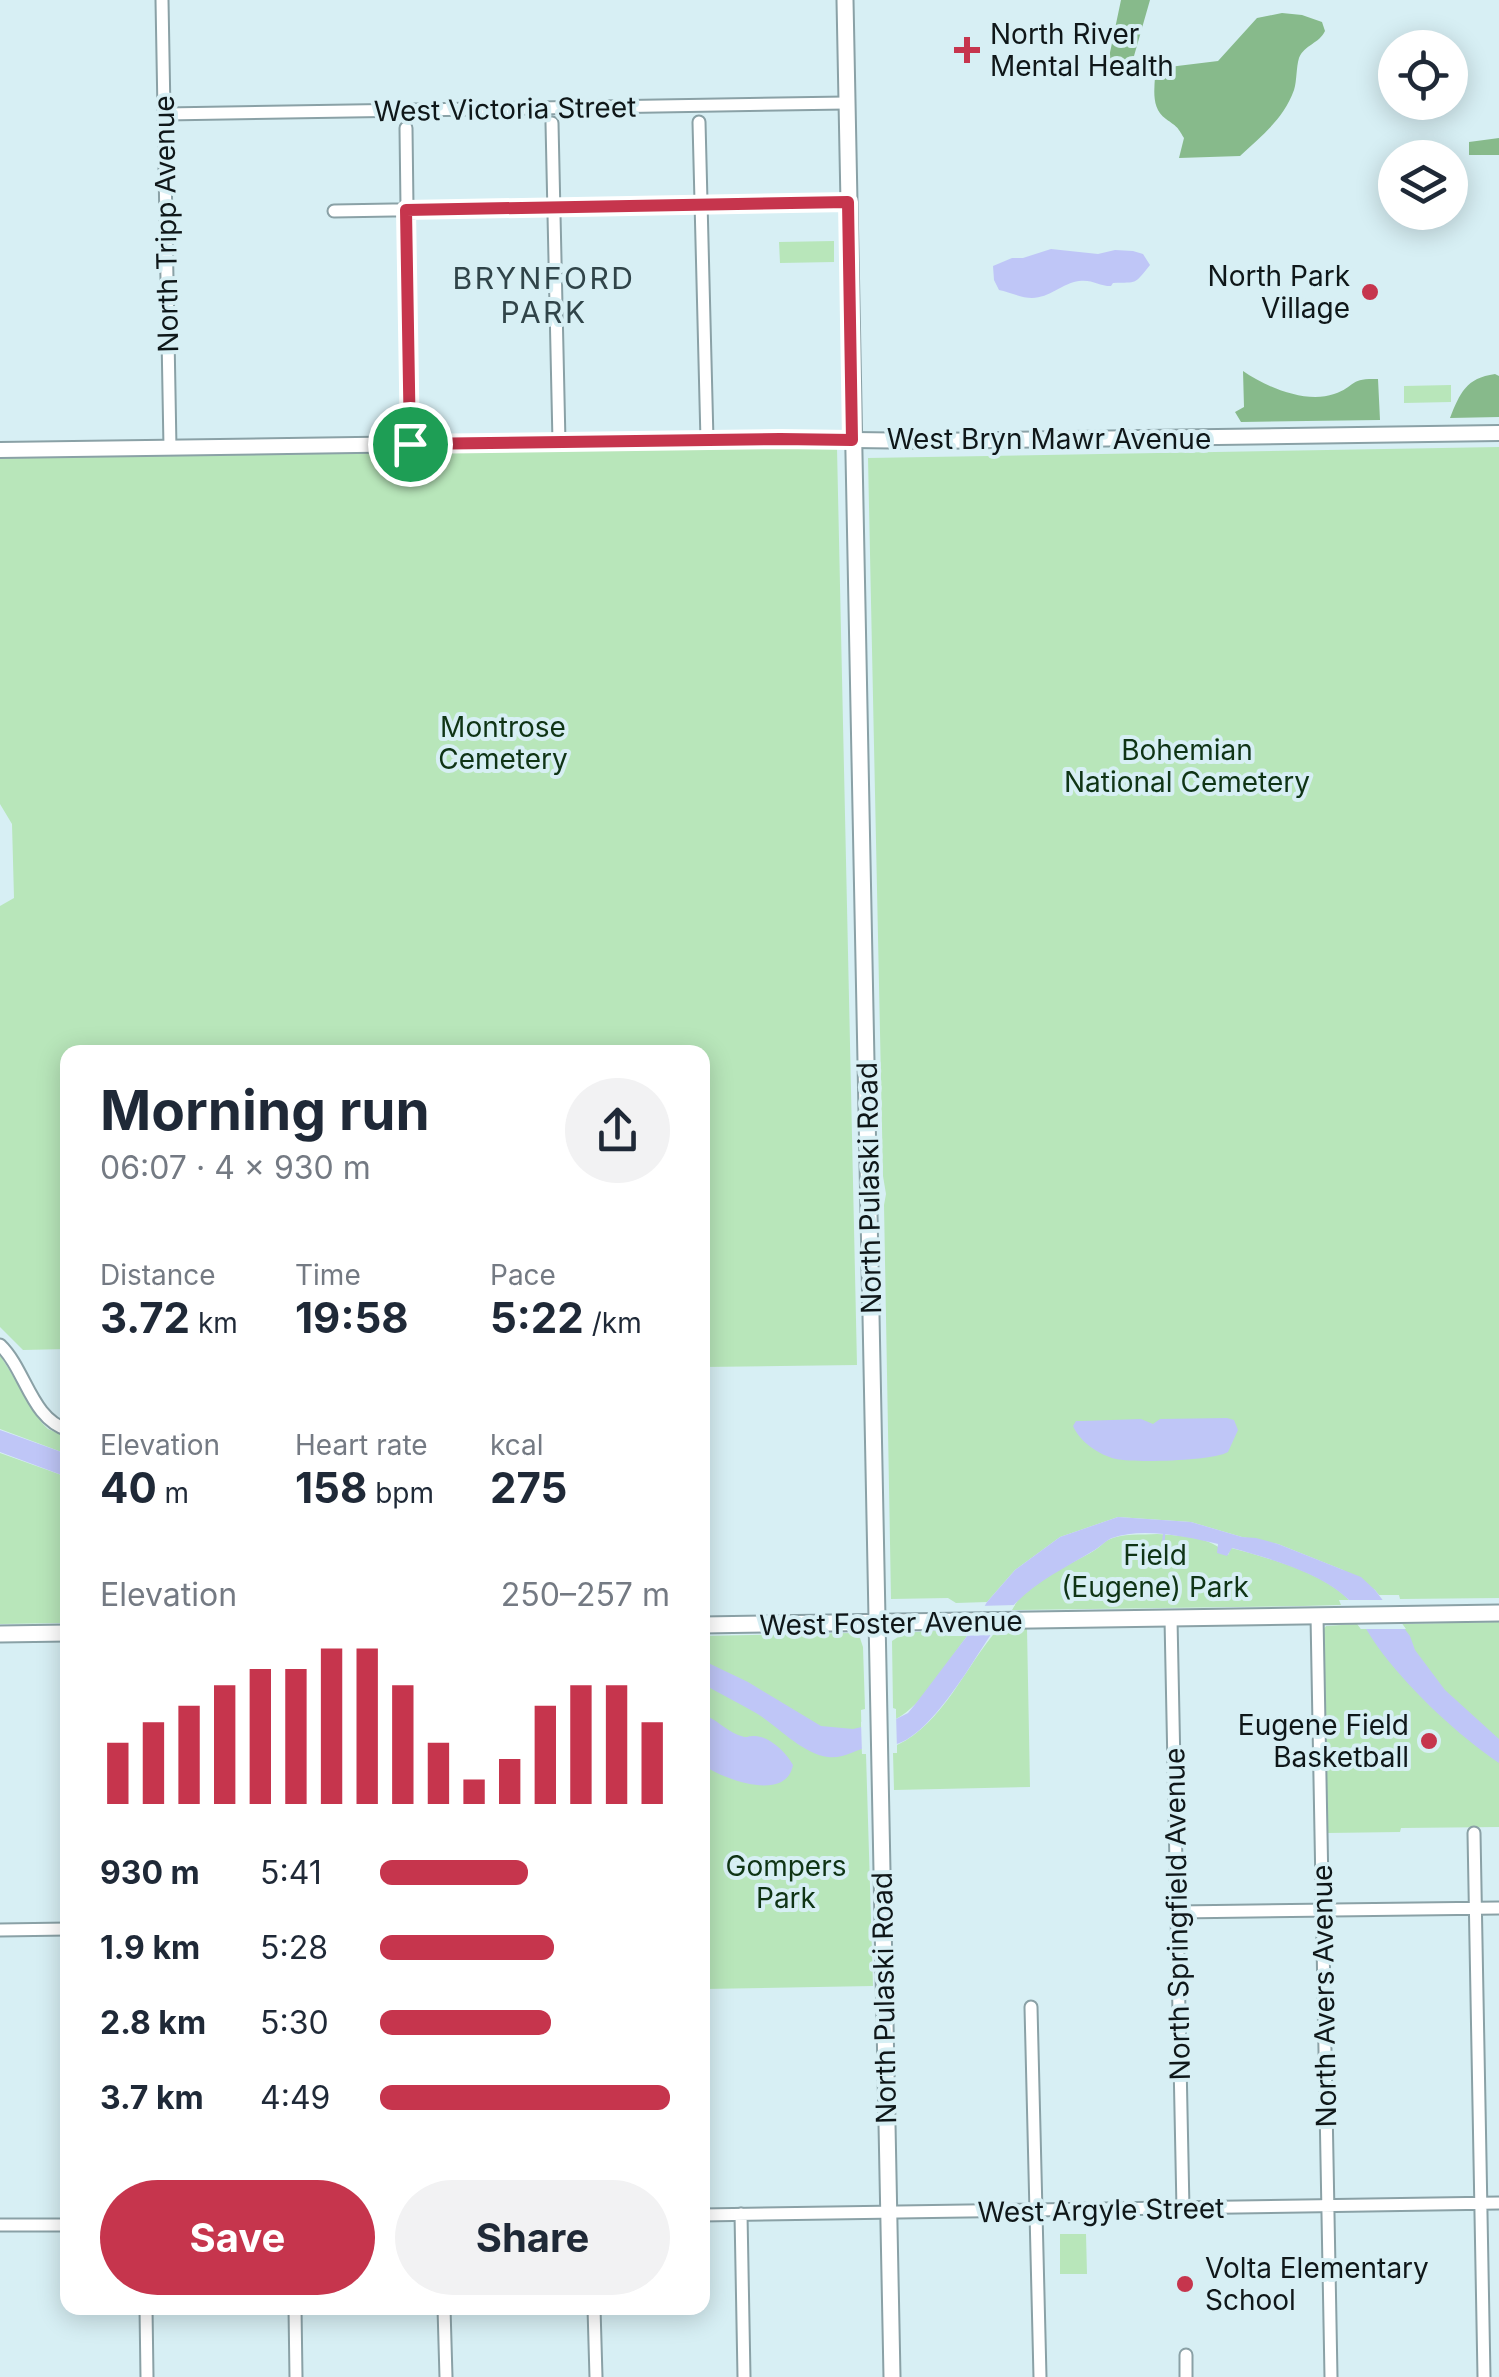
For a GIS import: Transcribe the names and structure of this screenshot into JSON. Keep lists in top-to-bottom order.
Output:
{
  "streets": {
    "main road": ["North Pulaski Road", "West Foster Avenue"],
    "street": [
      "West Victoria Street",
      "North Tripp Avenue",
      "West Bryn Mawr Avenue",
      "North Springfield Avenue",
      "North Avers Avenue",
      "West Argyle Street"
    ]
  },
  "crossings": [
    ["West Victoria Street", "North Tripp Avenue"],
    ["West Victoria Street", "North Pulaski Road"],
    ["North Tripp Avenue", "West Bryn Mawr Avenue"],
    ["West Bryn Mawr Avenue", "North Pulaski Road"],
    ["North Pulaski Road", "West Foster Avenue"],
    ["North Pulaski Road", "West Argyle Street"],
    ["West Foster Avenue", "North Springfield Avenue"],
    ["West Foster Avenue", "North Avers Avenue"],
    ["North Springfield Avenue", "West Argyle Street"],
    ["North Avers Avenue", "West Argyle Street"]
  ],
  "districts": ["BRYNFORD PARK"],
  "parks": [
    "Montrose Cemetery",
    "Bohemian National Cemetery",
    "Field (Eugene) Park",
    "Gompers Park"
  ],
  "places": {
    "health": ["North River Mental Health"],
    "other": ["North Park Village", "Eugene Field Basketball", "Volta Elementary School"]
  },
  "page": {
    "heading": ["Morning run", "06:07 · 4 × 930 m"],
    "stats": [
      ["Distance", "3.72 km"],
      ["Time", "19:58"],
      ["Pace", "5:22 /km"],
      ["Elevation", "40 m"],
      ["Heart rate", "158 bpm"],
      ["kcal", "275"]
    ],
    "chart": ["Elevation", "250–257 m"],
    "list": [
      {
        "name": "930 m",
        "note": "5:41"
      },
      {
        "name": "1.9 km",
        "note": "5:28"
      },
      {
        "name": "2.8 km",
        "note": "5:30"
      },
      {
        "name": "3.7 km",
        "note": "4:49"
      }
    ],
    "buttons": ["Save", "Share"]
  }
}
